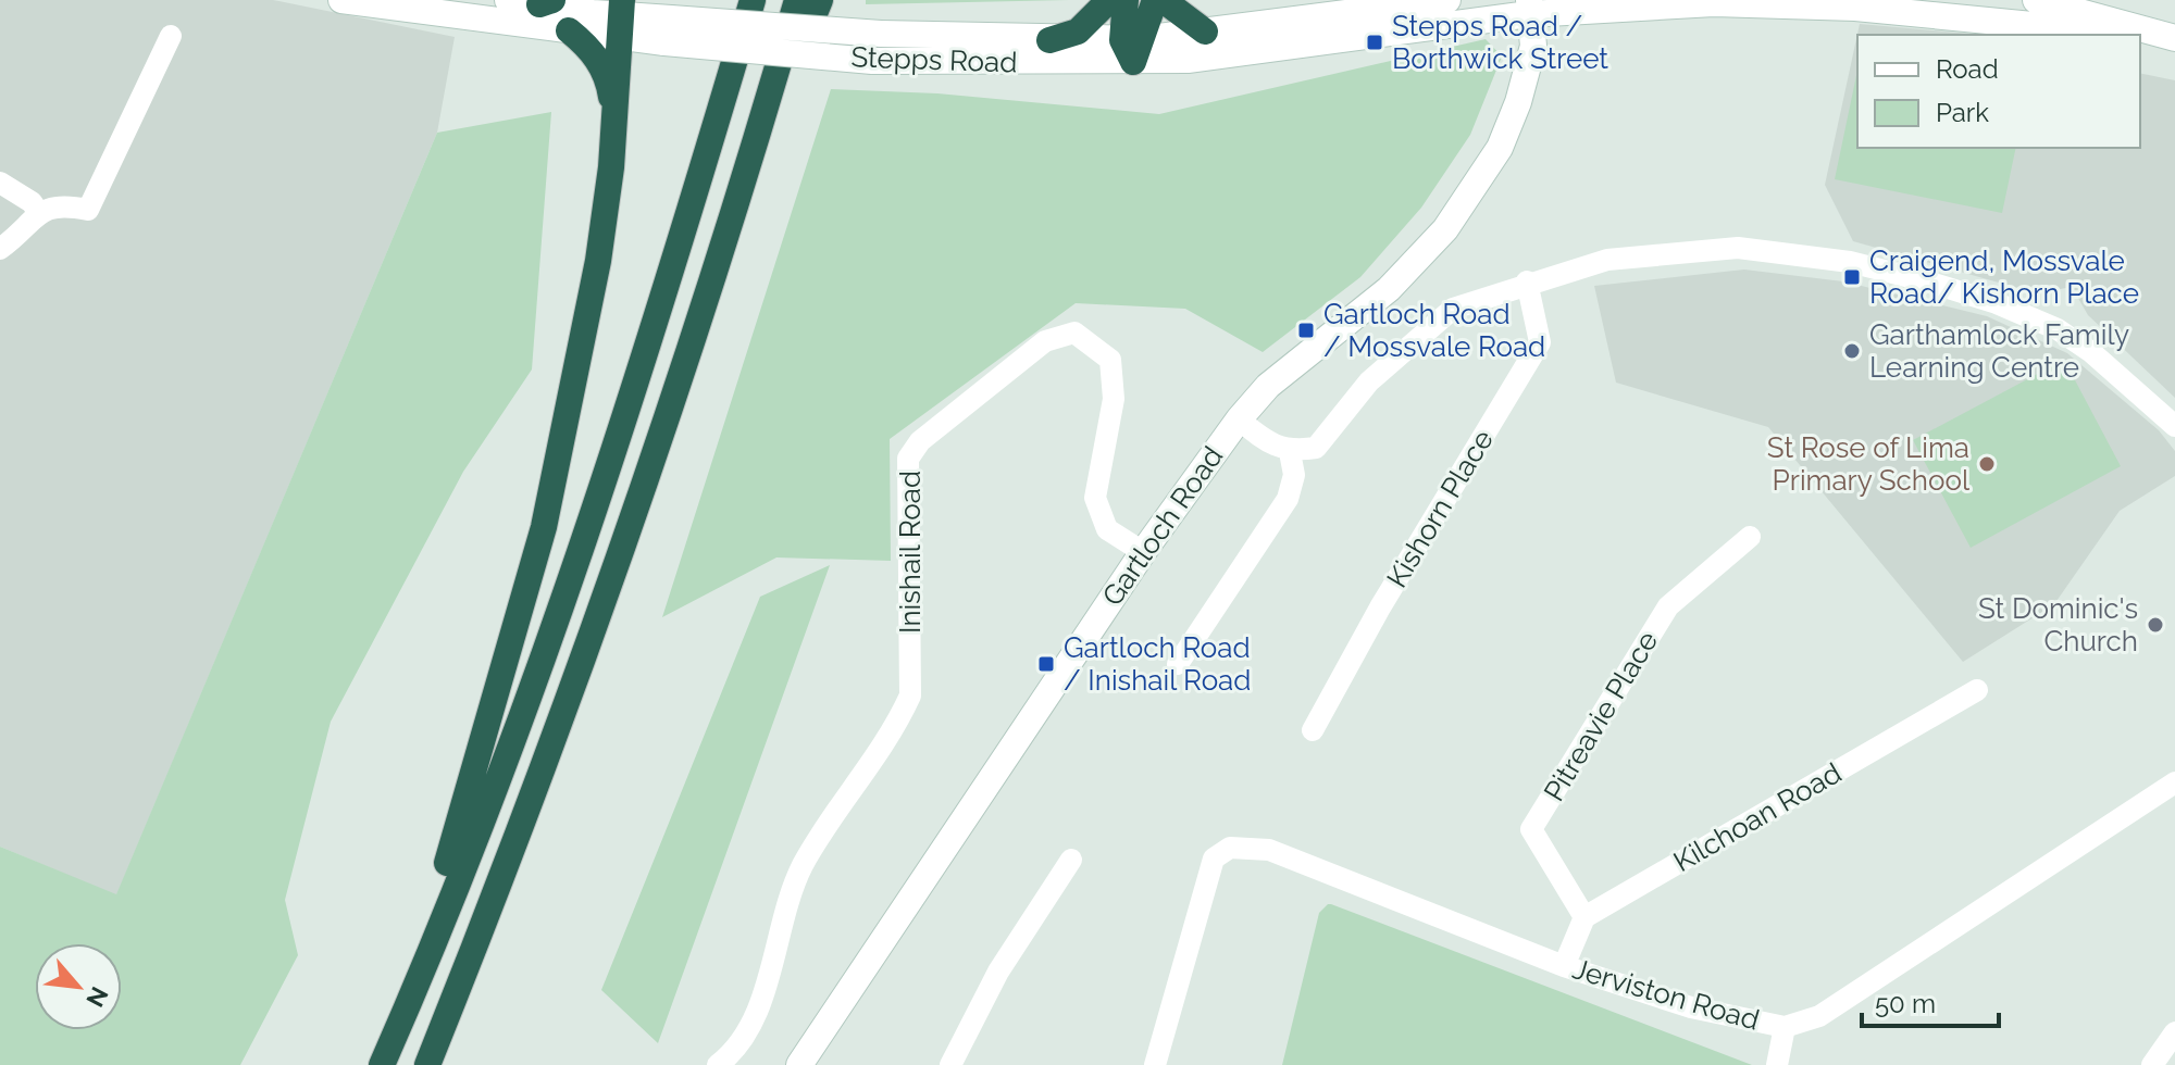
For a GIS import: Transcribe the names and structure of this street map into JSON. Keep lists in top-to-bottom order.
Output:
{
  "streets": {
    "main road": ["Stepps Road", "Gartloch Road"],
    "street": [
      "Kishorn Place",
      "Inishail Road",
      "Pitreavie Place",
      "Kilchoan Road",
      "Jerviston Road"
    ]
  },
  "crossings": [
    ["Stepps Road", "Gartloch Road"],
    ["Gartloch Road", "Inishail Road"],
    ["Pitreavie Place", "Kilchoan Road"]
  ],
  "places": {
    "transit": [
      "Stepps Road / Borthwick Street",
      "Craigend, Mossvale Road/ Kishorn Place",
      "Gartloch Road / Mossvale Road",
      "Gartloch Road / Inishail Road"
    ],
    "other": ["Garthamlock Family Learning Centre", "St Rose of Lima Primary School", "St Dominic's Church"]
  },
  "legend": ["Road", "Park"],
  "scale_bar": "50 m",
  "north": "bottom right"
}
